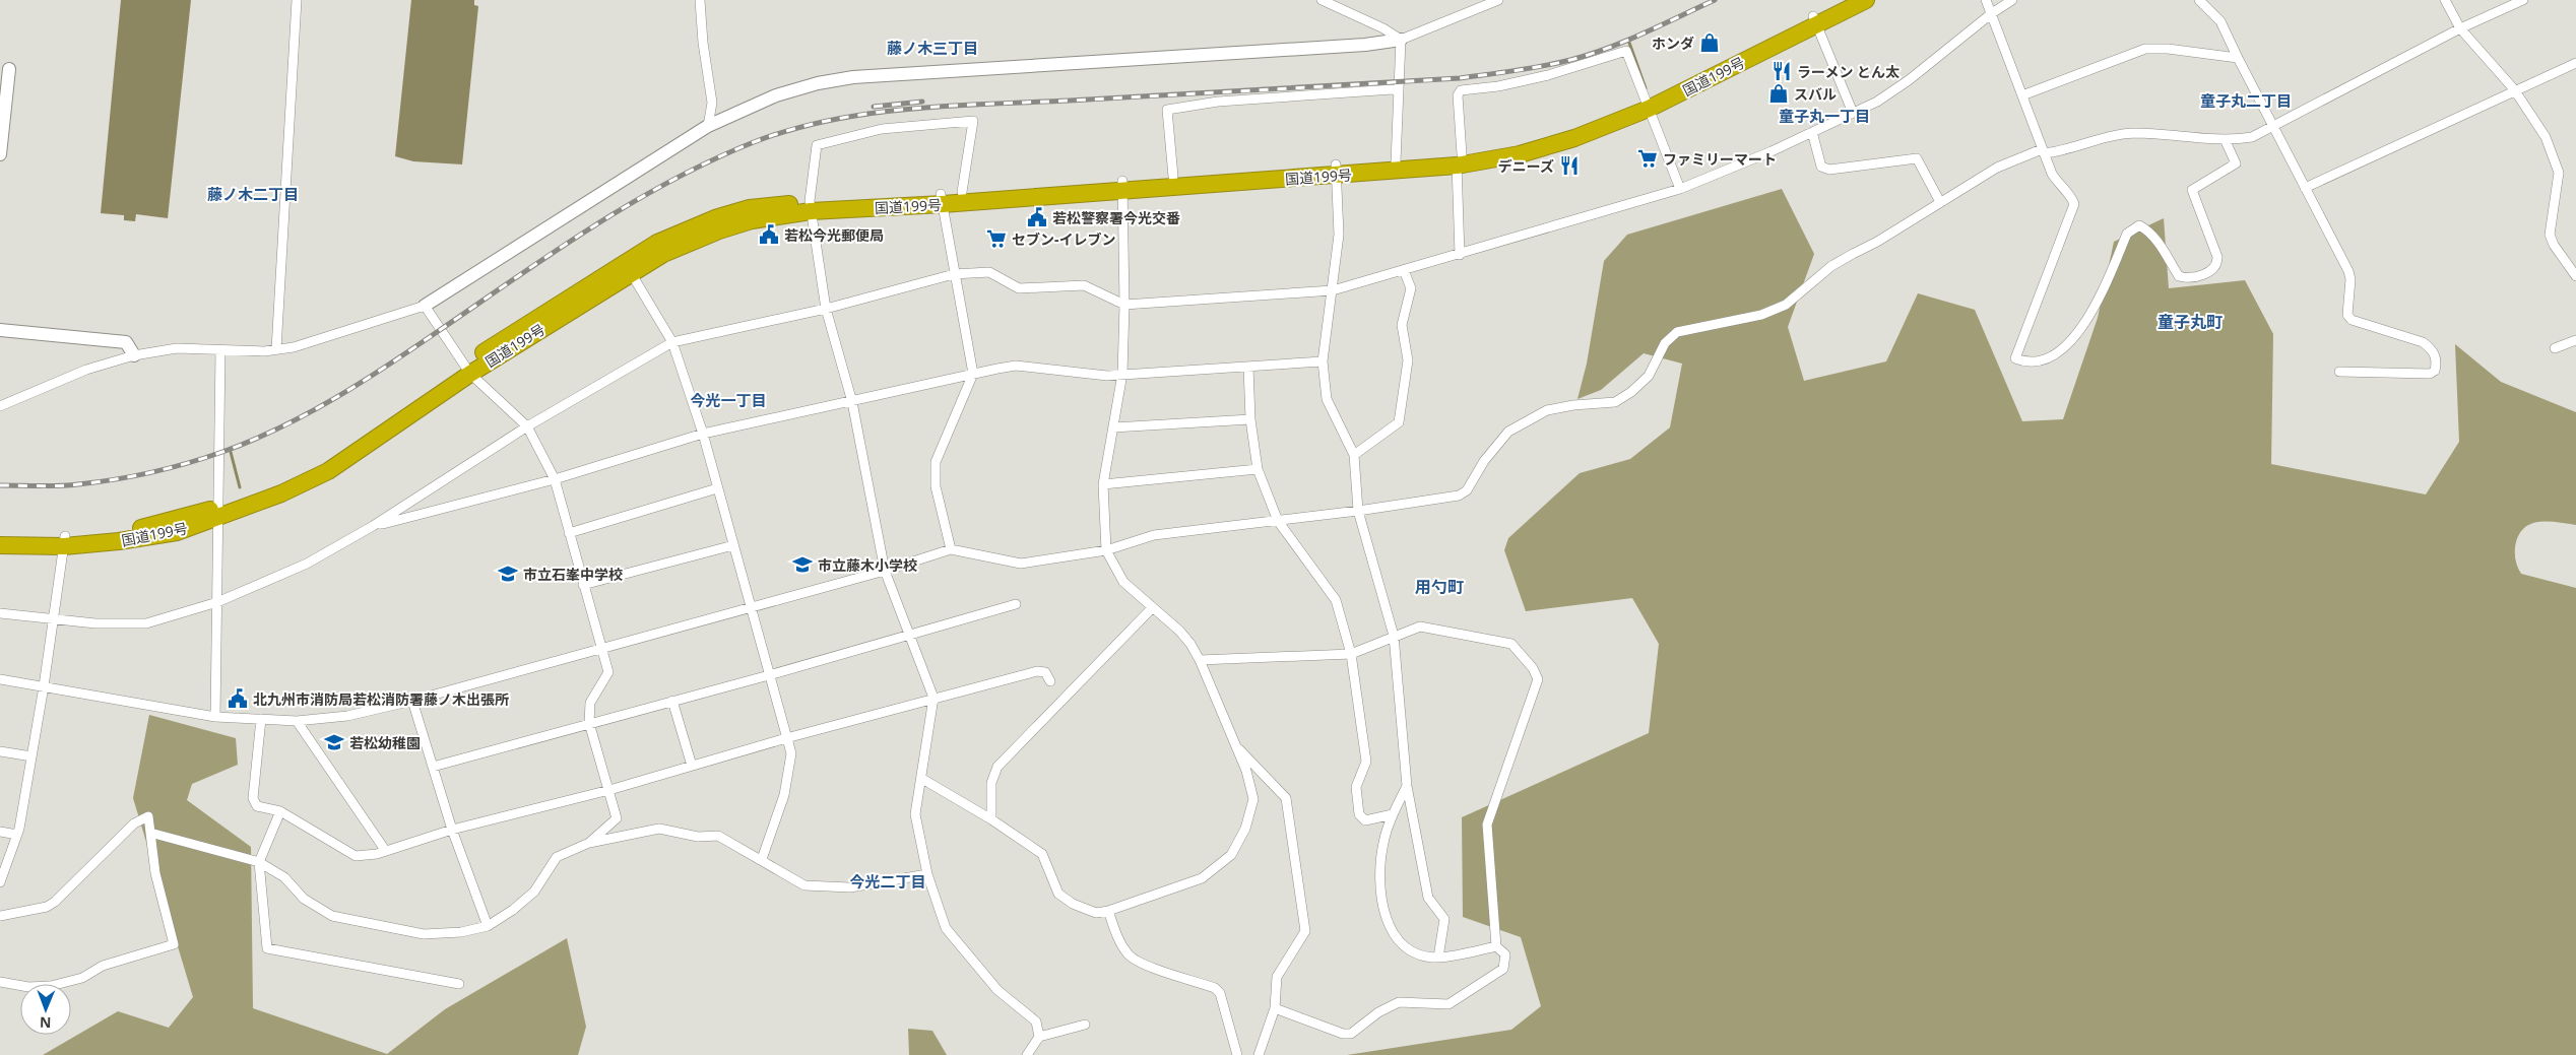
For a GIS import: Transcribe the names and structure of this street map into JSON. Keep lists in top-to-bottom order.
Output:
{
  "streets": {
    "highway": ["国道199号"]
  },
  "districts": [
    "藤ノ木三丁目",
    "童子丸二丁目",
    "童子丸一丁目",
    "藤ノ木二丁目",
    "童子丸町",
    "今光一丁目",
    "用勺町",
    "今光二丁目"
  ],
  "places": {
    "shop": ["ホンダ", "スバル"],
    "restaurant": ["ラーメン とん太", "デニーズ"],
    "supermarket": ["ファミリーマート", "セブン-イレブン"],
    "public building": ["若松警察署今光交番", "若松今光郵便局", "北九州市消防局若松消防署藤ノ木出張所"],
    "school or university": ["市立藤木小学校", "市立石峯中学校", "若松幼稚園"]
  },
  "north": "bottom"
}
